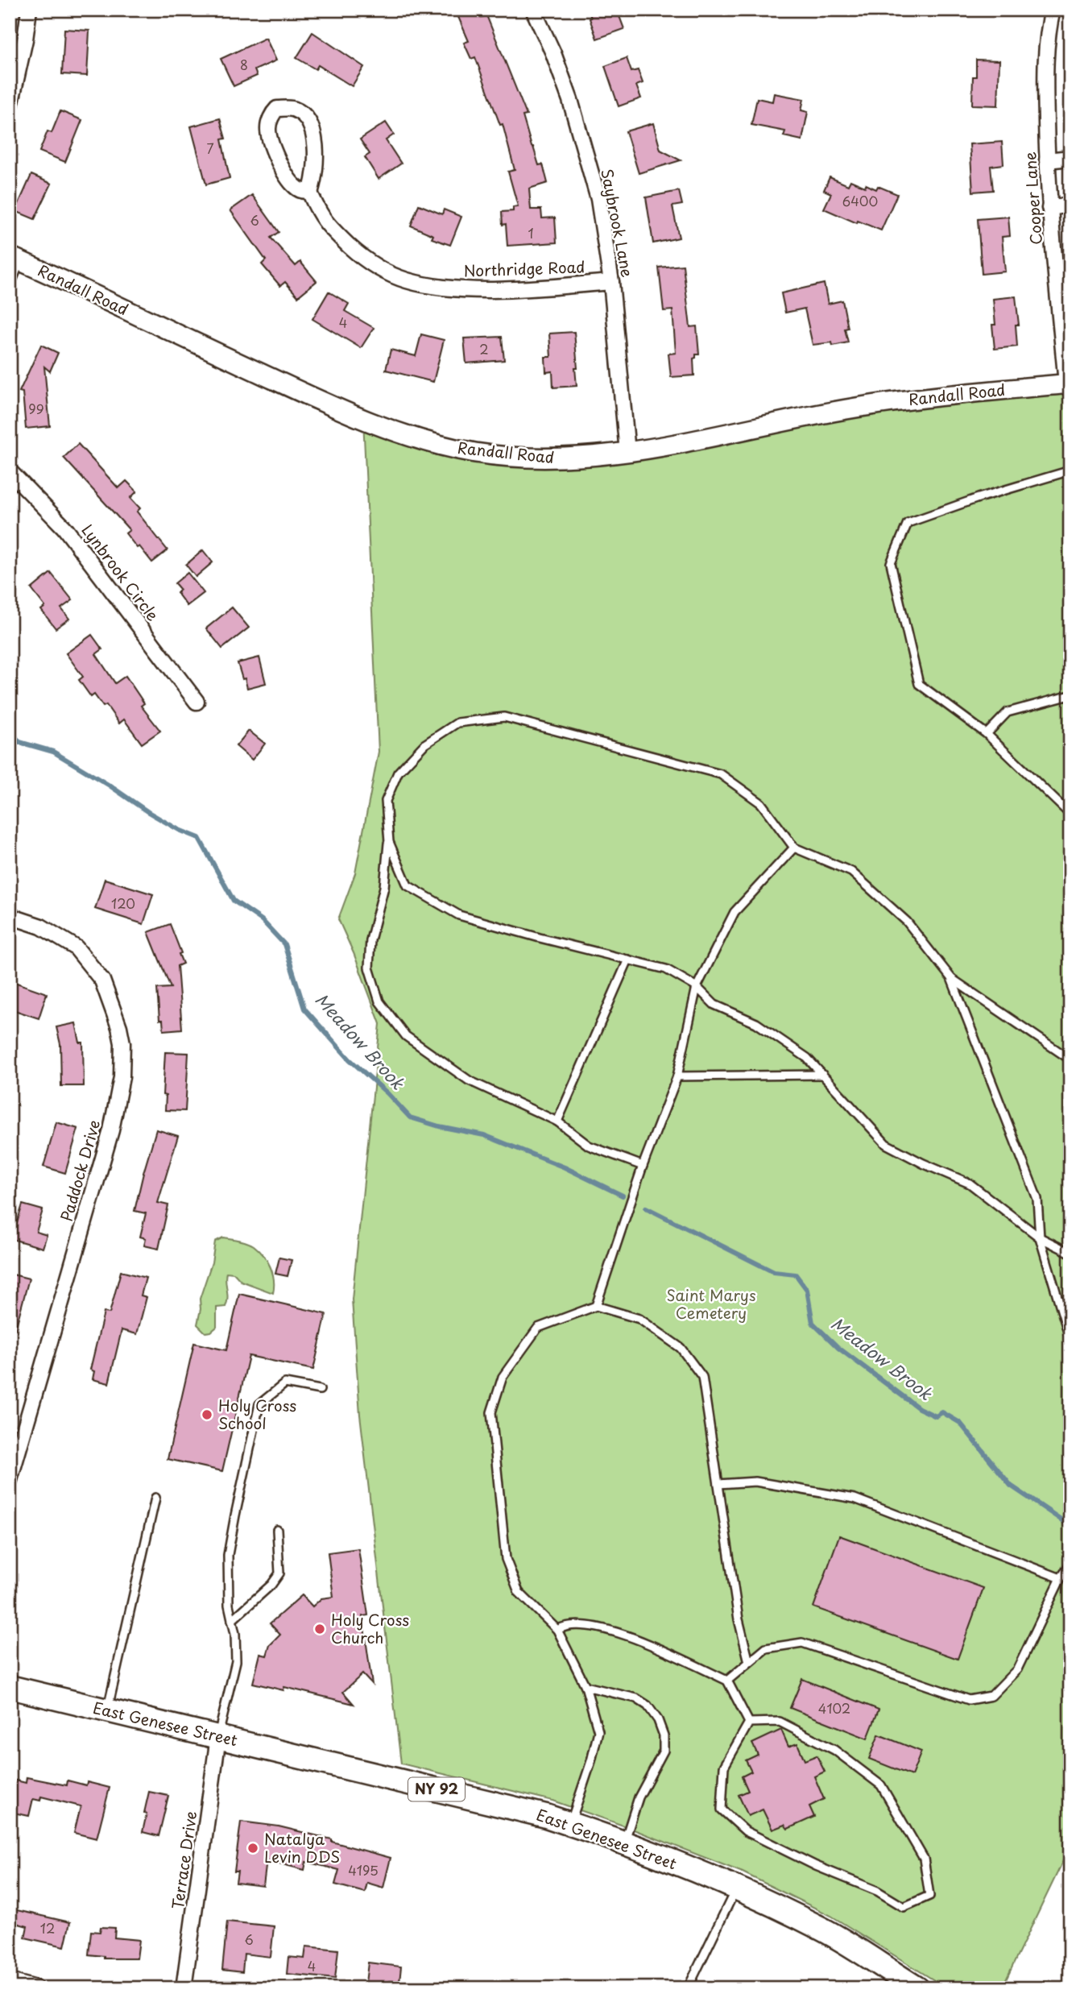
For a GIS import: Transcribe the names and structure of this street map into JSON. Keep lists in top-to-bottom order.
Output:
{
  "streets": {
    "main road": ["East Genesee Street", "NY 92"],
    "street": [
      "Cooper Lane",
      "Saybrook Lane",
      "Northridge Road",
      "Randall Road",
      "Lynbrook Circle",
      "Paddock Drive",
      "Terrace Drive"
    ]
  },
  "crossings": [
    ["Cooper Lane", "Randall Road"],
    ["Saybrook Lane", "Northridge Road"],
    ["Saybrook Lane", "Randall Road"],
    ["East Genesee Street", "Terrace Drive"]
  ],
  "water": ["Meadow Brook"],
  "parks": ["Saint Marys Cemetery"],
  "places": ["Holy Cross School", "Holy Cross Church", "Natalya Levin DDS"],
  "house_numbers": [
    "8",
    "7",
    "6400",
    "6",
    "1",
    "4",
    "2",
    "99",
    "120",
    "4102",
    "4195",
    "12",
    "6",
    "4"
  ]
}
